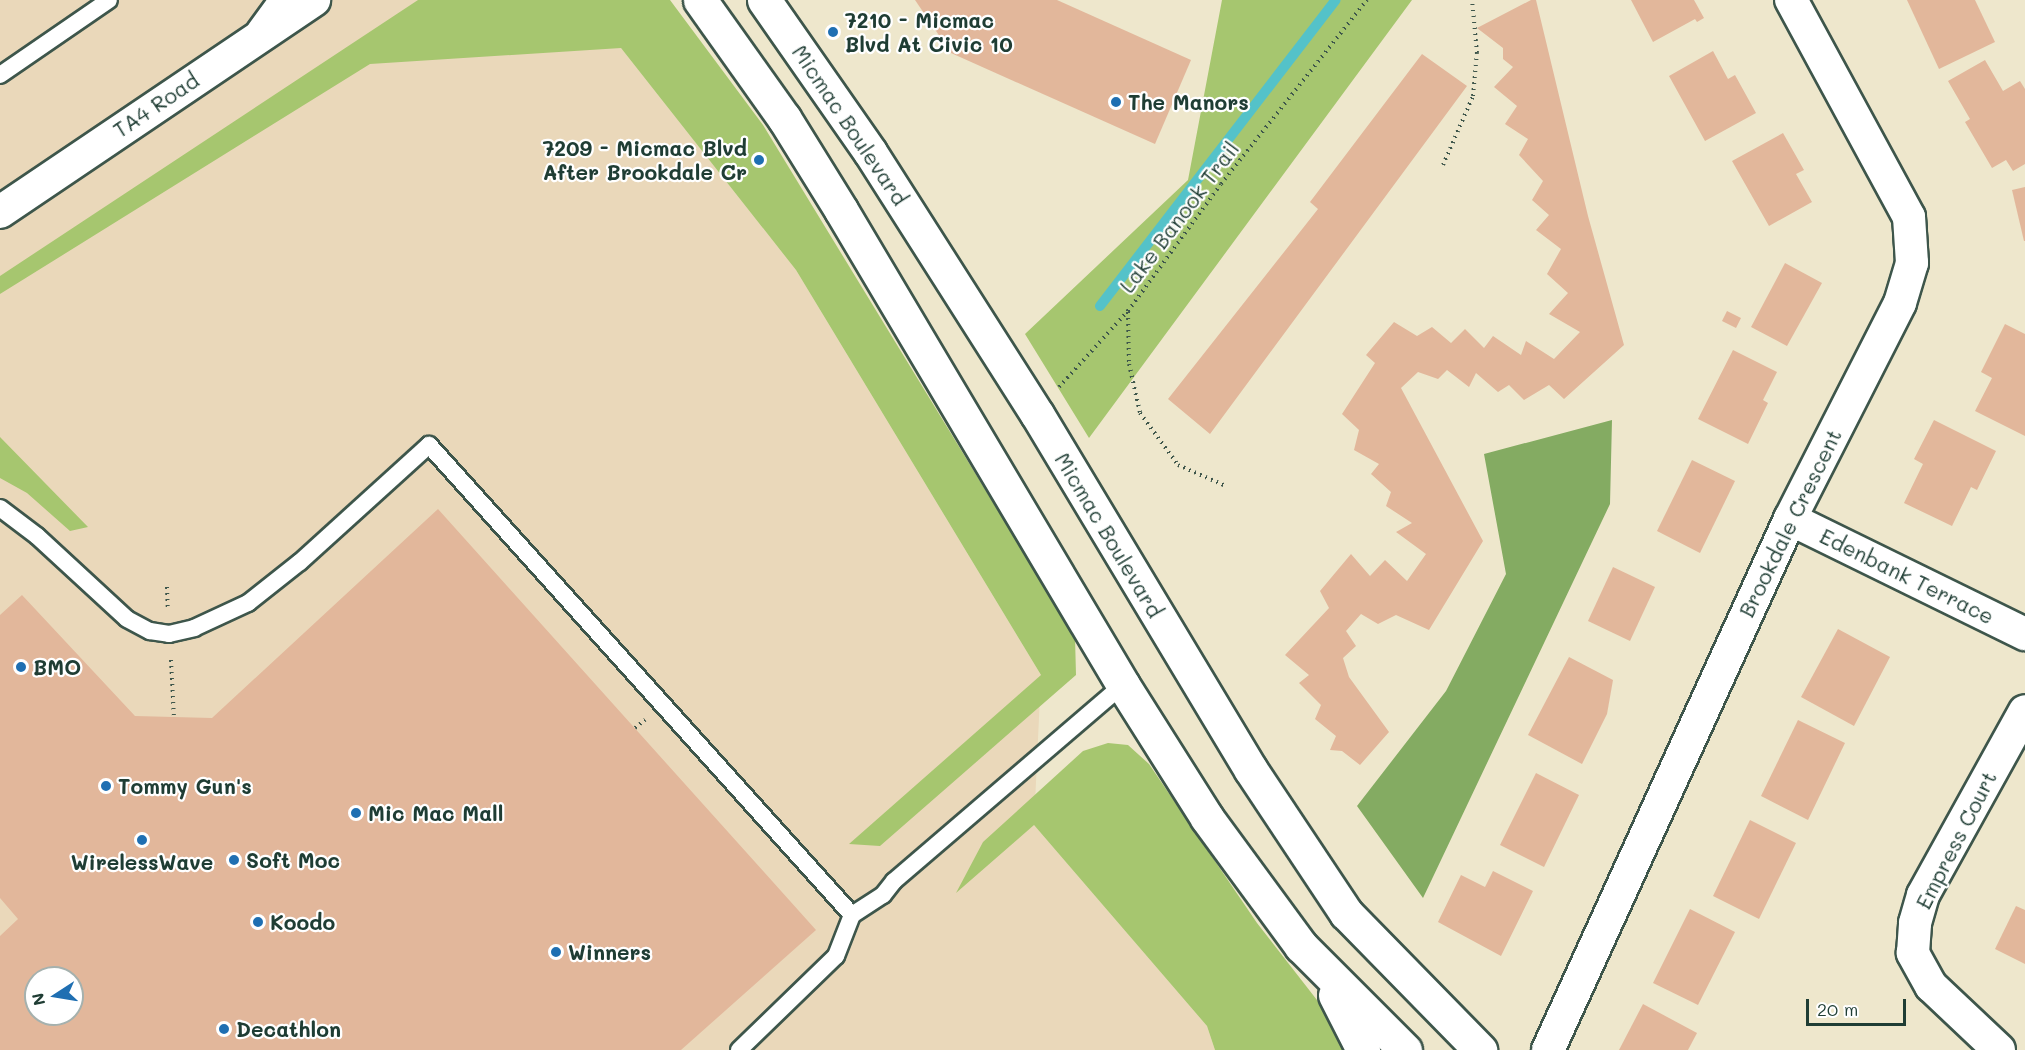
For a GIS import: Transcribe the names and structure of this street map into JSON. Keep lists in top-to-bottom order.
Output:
{
  "streets": {
    "street": [
      "TA4 Road",
      "Micmac Boulevard",
      "Brookdale Crescent",
      "Edenbank Terrace",
      "Empress Court"
    ],
    "path": ["Lake Banook Trail"]
  },
  "crossings": [
    ["Brookdale Crescent", "Edenbank Terrace"]
  ],
  "places": [
    "7210 - Micmac Blvd At Civic 10",
    "The Manors",
    "7209 - Micmac Blvd After Brookdale Cr",
    "BMO",
    "Tommy Gun's",
    "Mic Mac Mall",
    "WirelessWave",
    "Soft Moc",
    "Koodo",
    "Winners",
    "Decathlon"
  ],
  "scale_bar": "20 m",
  "north": "left"
}
